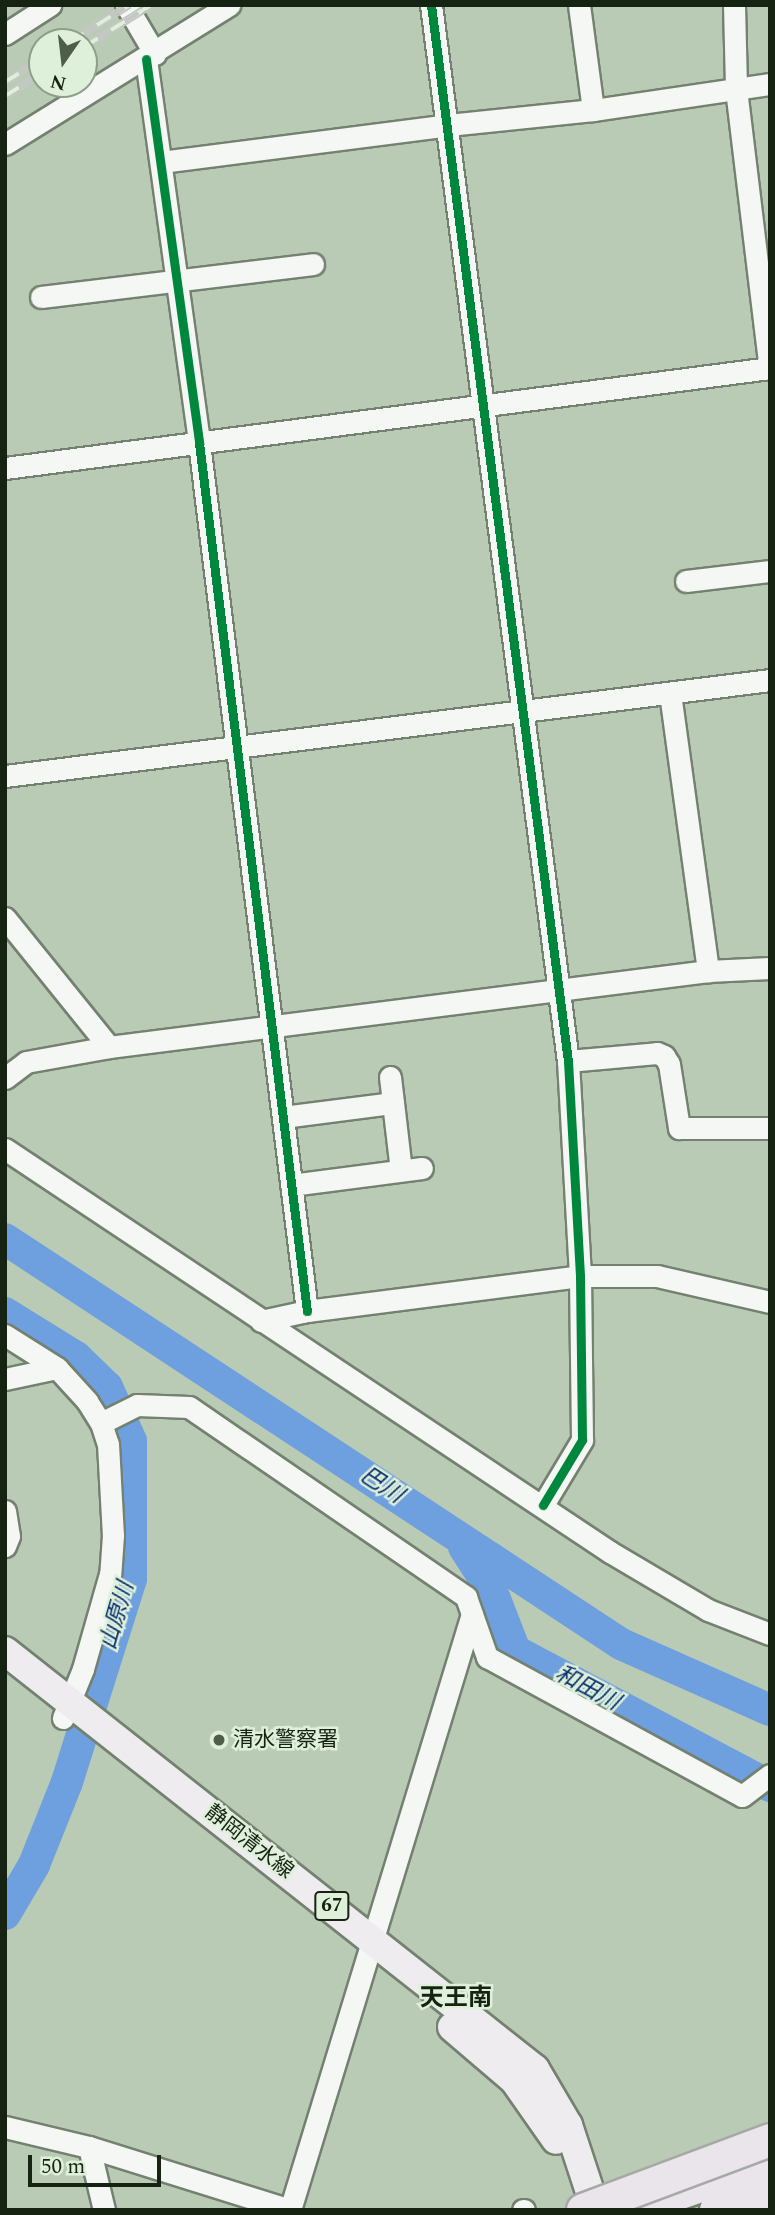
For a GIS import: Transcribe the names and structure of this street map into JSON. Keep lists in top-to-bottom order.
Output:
{
  "streets": {
    "main road": ["静岡清水線", "67"]
  },
  "districts": ["天王南"],
  "water": ["巴川", "山原川", "和田川"],
  "places": ["清水警察署"],
  "scale_bar": "50 m",
  "north": "bottom"
}
